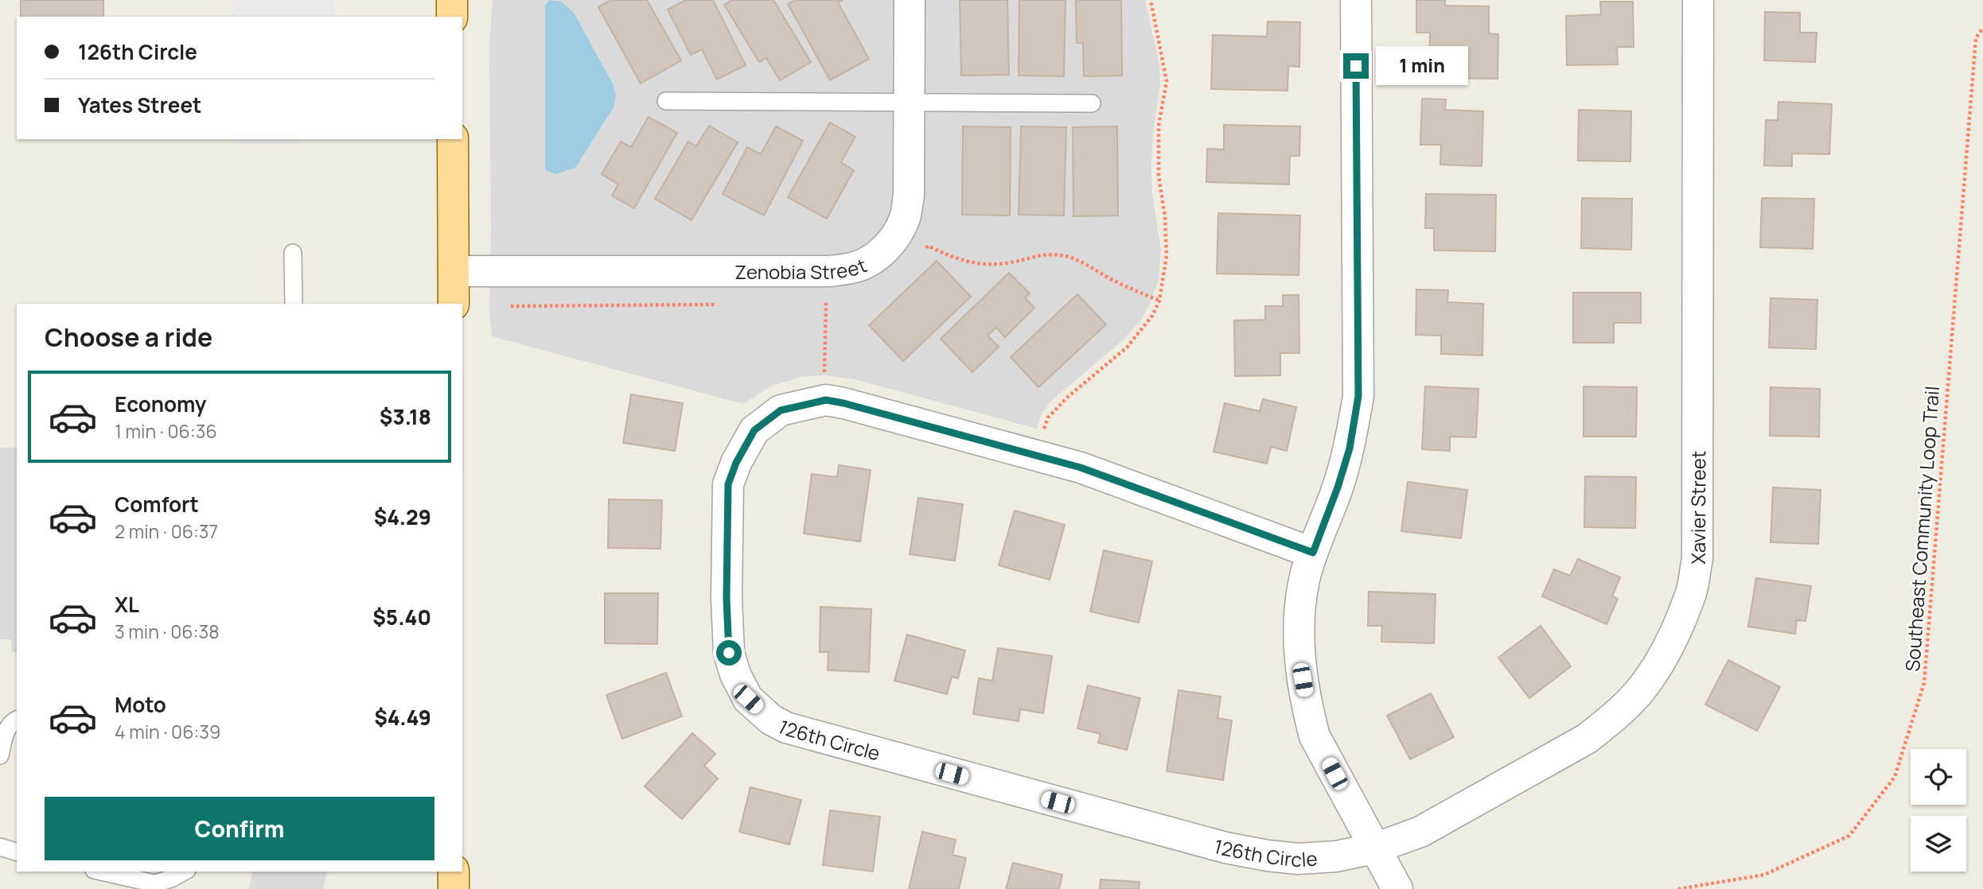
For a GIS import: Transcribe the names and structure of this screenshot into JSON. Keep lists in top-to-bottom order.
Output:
{
  "streets": {
    "street": ["Zenobia Street", "Xavier Street", "126th Circle"],
    "path": ["Southeast Community Loop Trail"]
  },
  "crossings": [
    ["Xavier Street", "126th Circle"]
  ],
  "page": {
    "banner": ["126th Circle", "Yates Street"],
    "bubble": "1 min",
    "heading": "Choose a ride",
    "list": [
      {
        "name": "Economy",
        "note": "1 min · 06:36",
        "value": "$3.18"
      },
      {
        "name": "Comfort",
        "note": "2 min · 06:37",
        "value": "$4.29"
      },
      {
        "name": "XL",
        "note": "3 min · 06:38",
        "value": "$5.40"
      },
      {
        "name": "Moto",
        "note": "4 min · 06:39",
        "value": "$4.49"
      }
    ],
    "buttons": "Confirm"
  }
}
